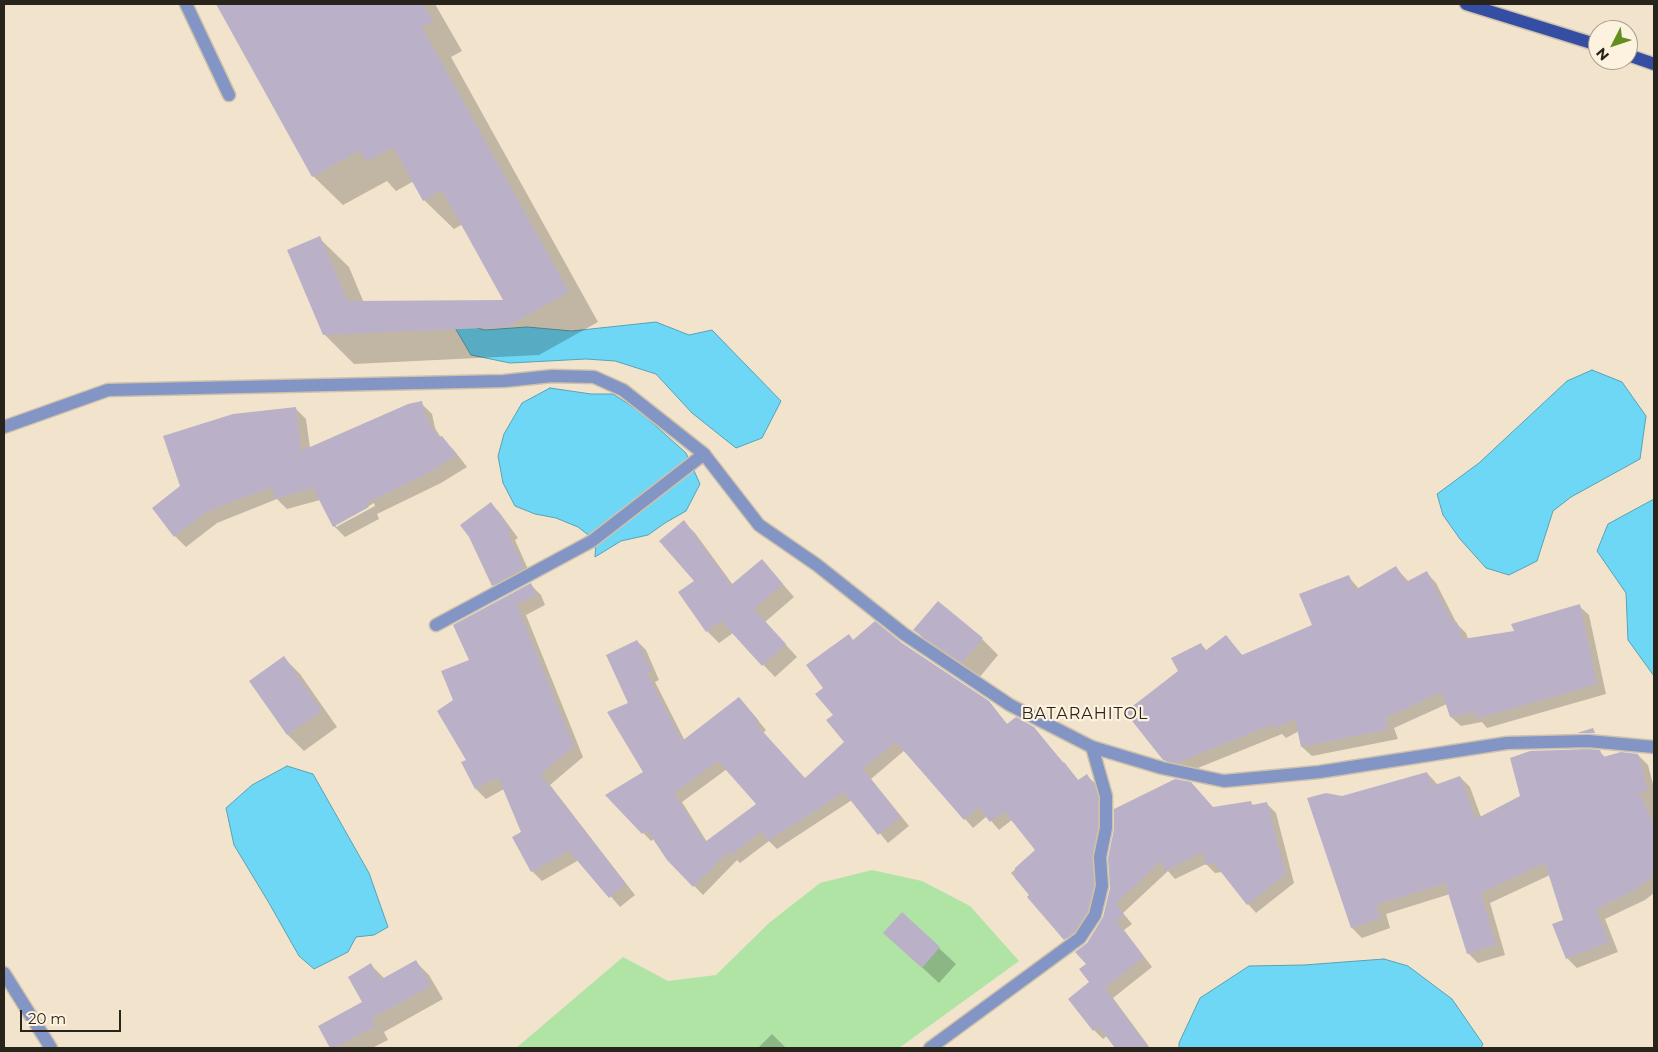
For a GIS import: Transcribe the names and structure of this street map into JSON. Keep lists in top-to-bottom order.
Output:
{
  "districts": ["BATARAHITOL"],
  "scale_bar": "20 m",
  "north": "bottom left"
}
